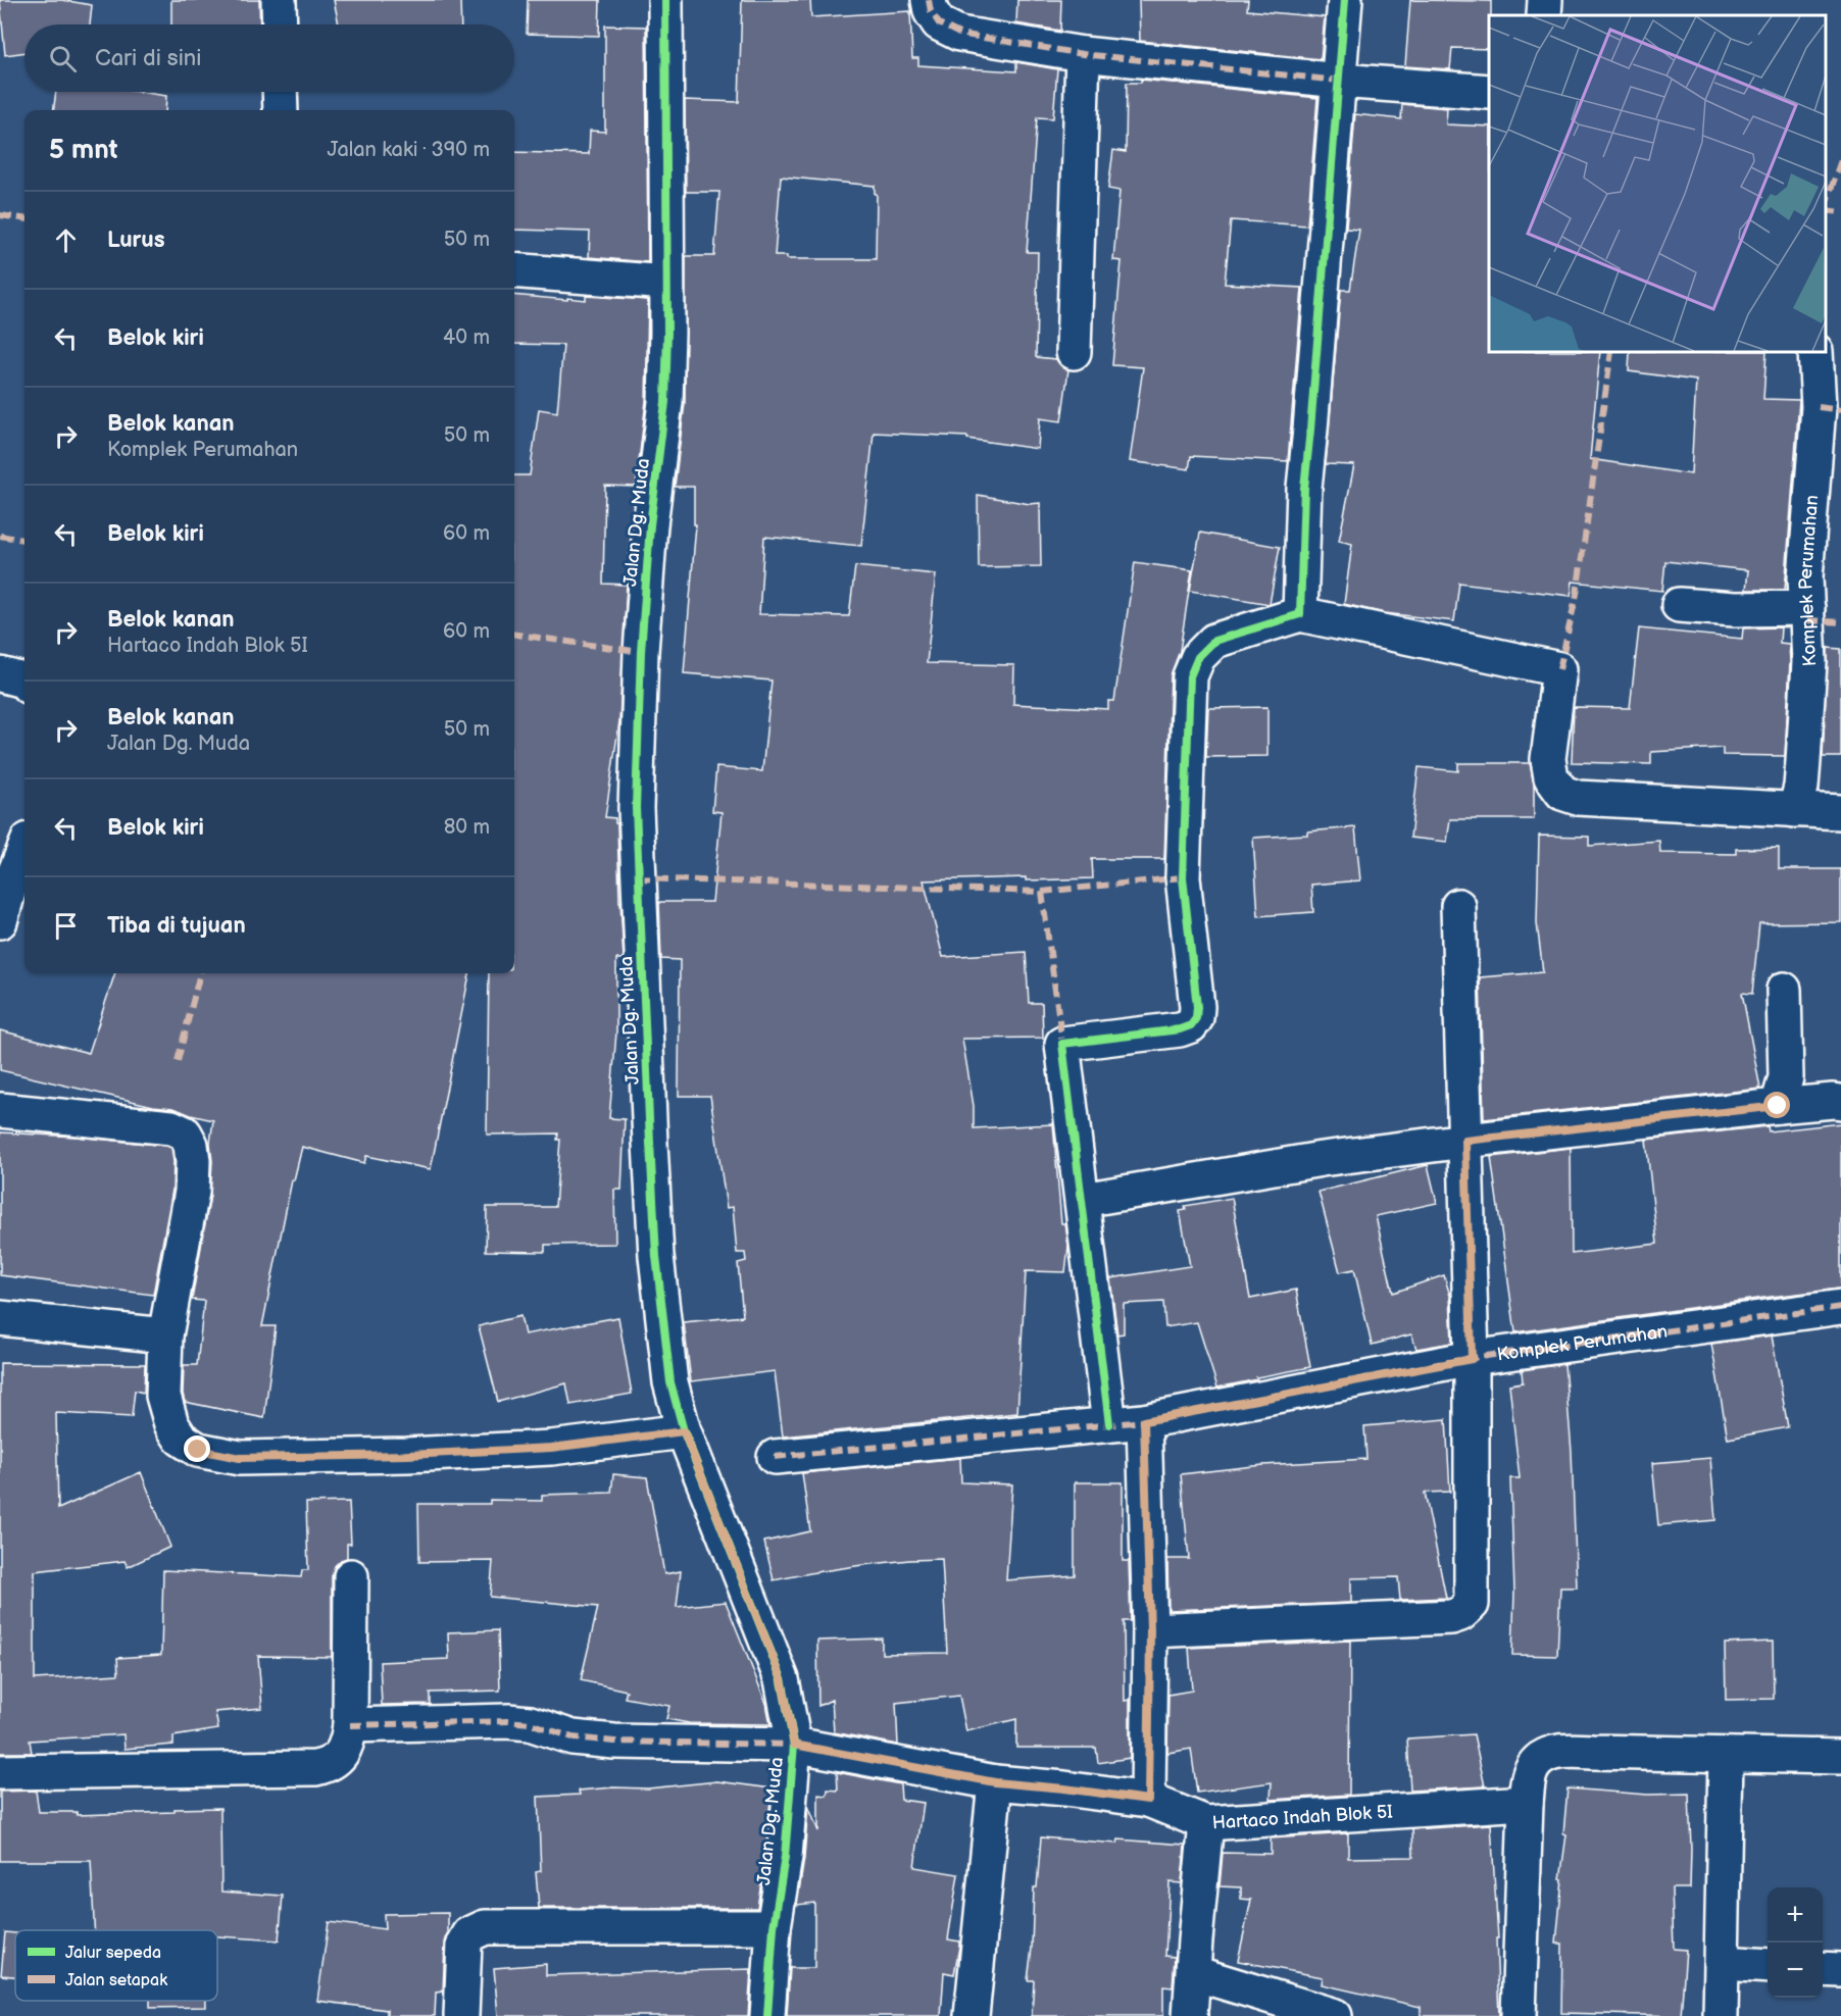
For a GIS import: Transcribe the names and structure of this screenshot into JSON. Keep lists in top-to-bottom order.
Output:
{
  "streets": {
    "street": ["Jalan Dg. Muda", "Komplek Perumahan", "Hartaco Indah Blok 5I"]
  },
  "crossings": [
    ["Jalan Dg. Muda", "Hartaco Indah Blok 5I"]
  ],
  "legend": ["Jalur sepeda", "Jalan setapak"],
  "page": {
    "search": "Cari di sini",
    "heading": ["5 mnt", "Jalan kaki · 390 m"],
    "list": [
      ["Lurus", "50 m"],
      ["Belok kiri", "40 m"],
      ["Belok kanan", "Komplek Perumahan", "50 m"],
      ["Belok kiri", "60 m"],
      ["Belok kanan", "Hartaco Indah Blok 5I", "60 m"],
      ["Belok kanan", "Jalan Dg. Muda", "50 m"],
      ["Belok kiri", "80 m"],
      "Tiba di tujuan"
    ],
    "map_buttons": ["+", "−"]
  }
}
